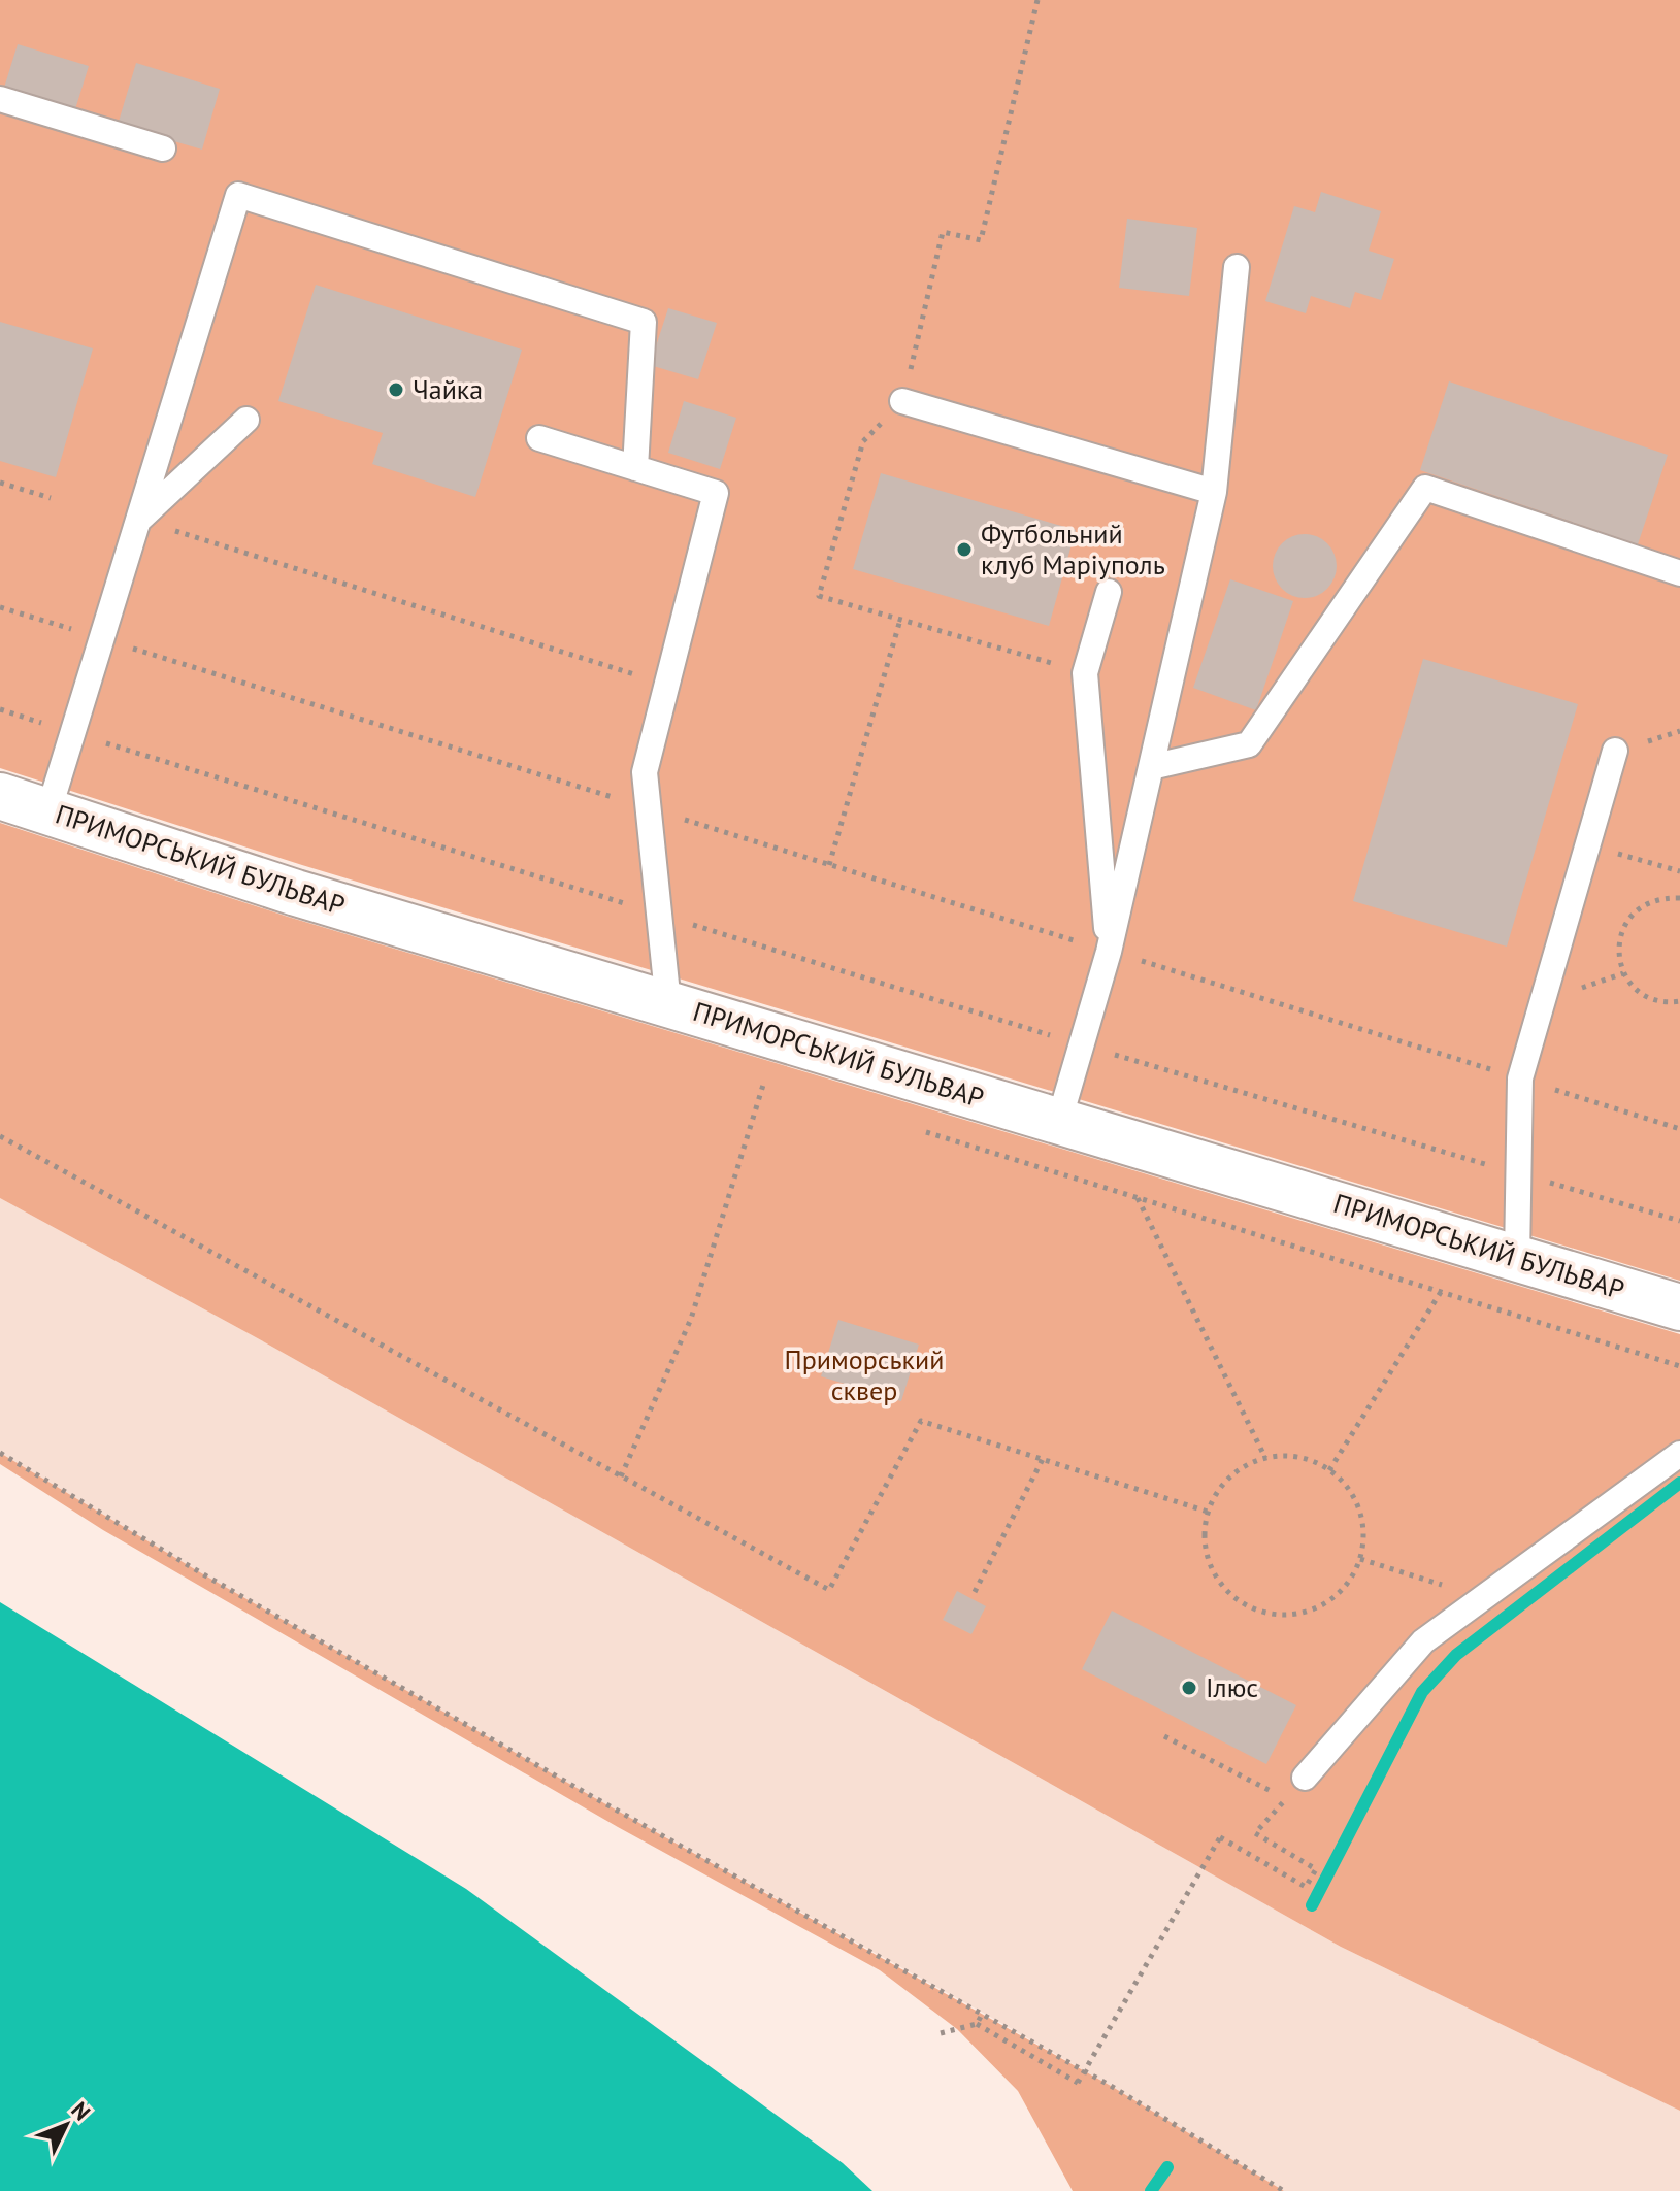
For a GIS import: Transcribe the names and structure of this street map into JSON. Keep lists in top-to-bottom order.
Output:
{
  "streets": {
    "street": ["ПРИМОРСЬКИЙ БУЛЬВАР"]
  },
  "parks": ["Приморський сквер"],
  "places": ["Чайка", "Футбольний клуб Маріуполь", "Ілюс"],
  "north": "top right"
}
